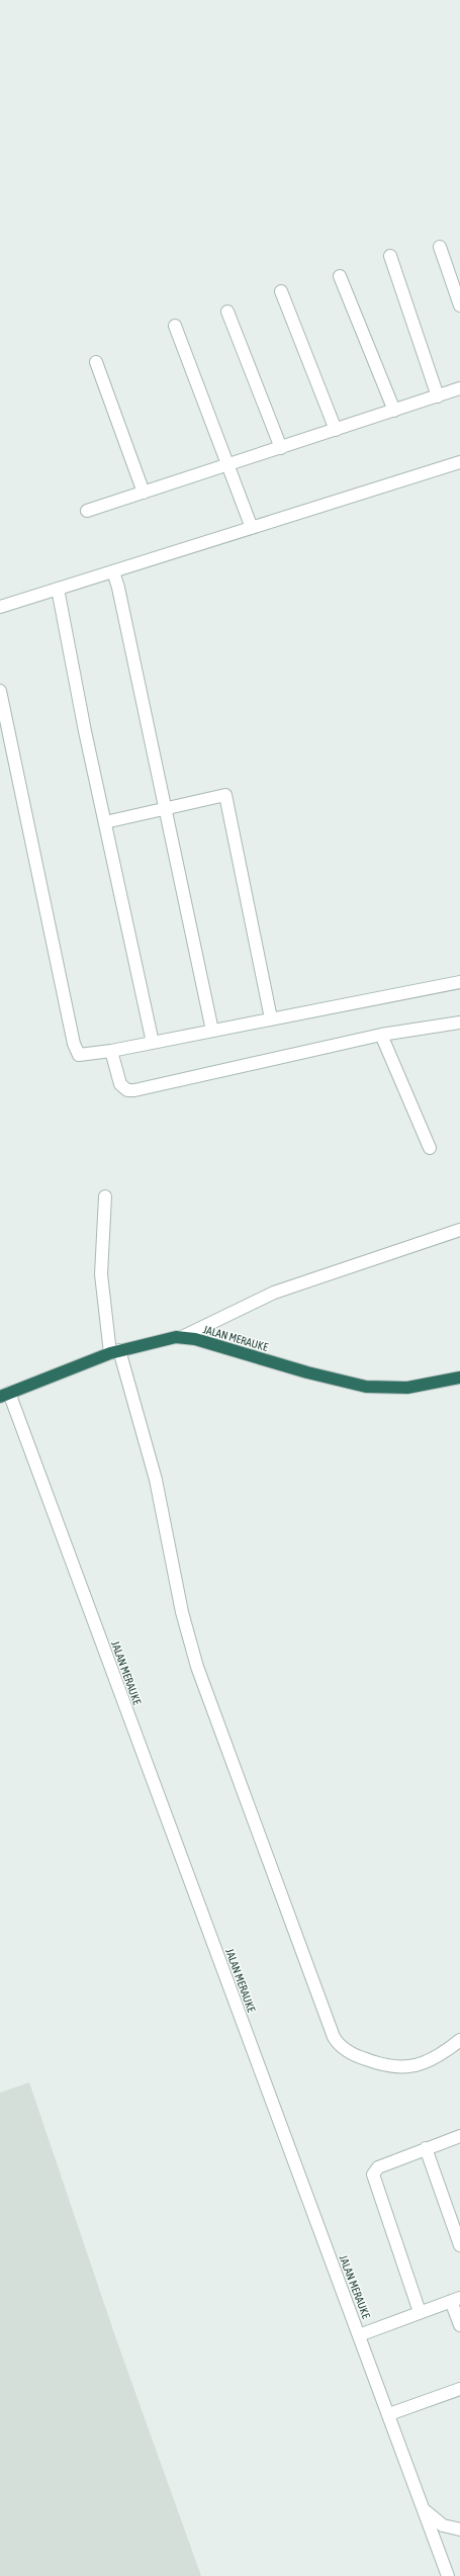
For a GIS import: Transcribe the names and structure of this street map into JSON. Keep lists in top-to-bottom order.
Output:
{
  "streets": {
    "highway": ["JALAN MERAUKE"]
  }
}
